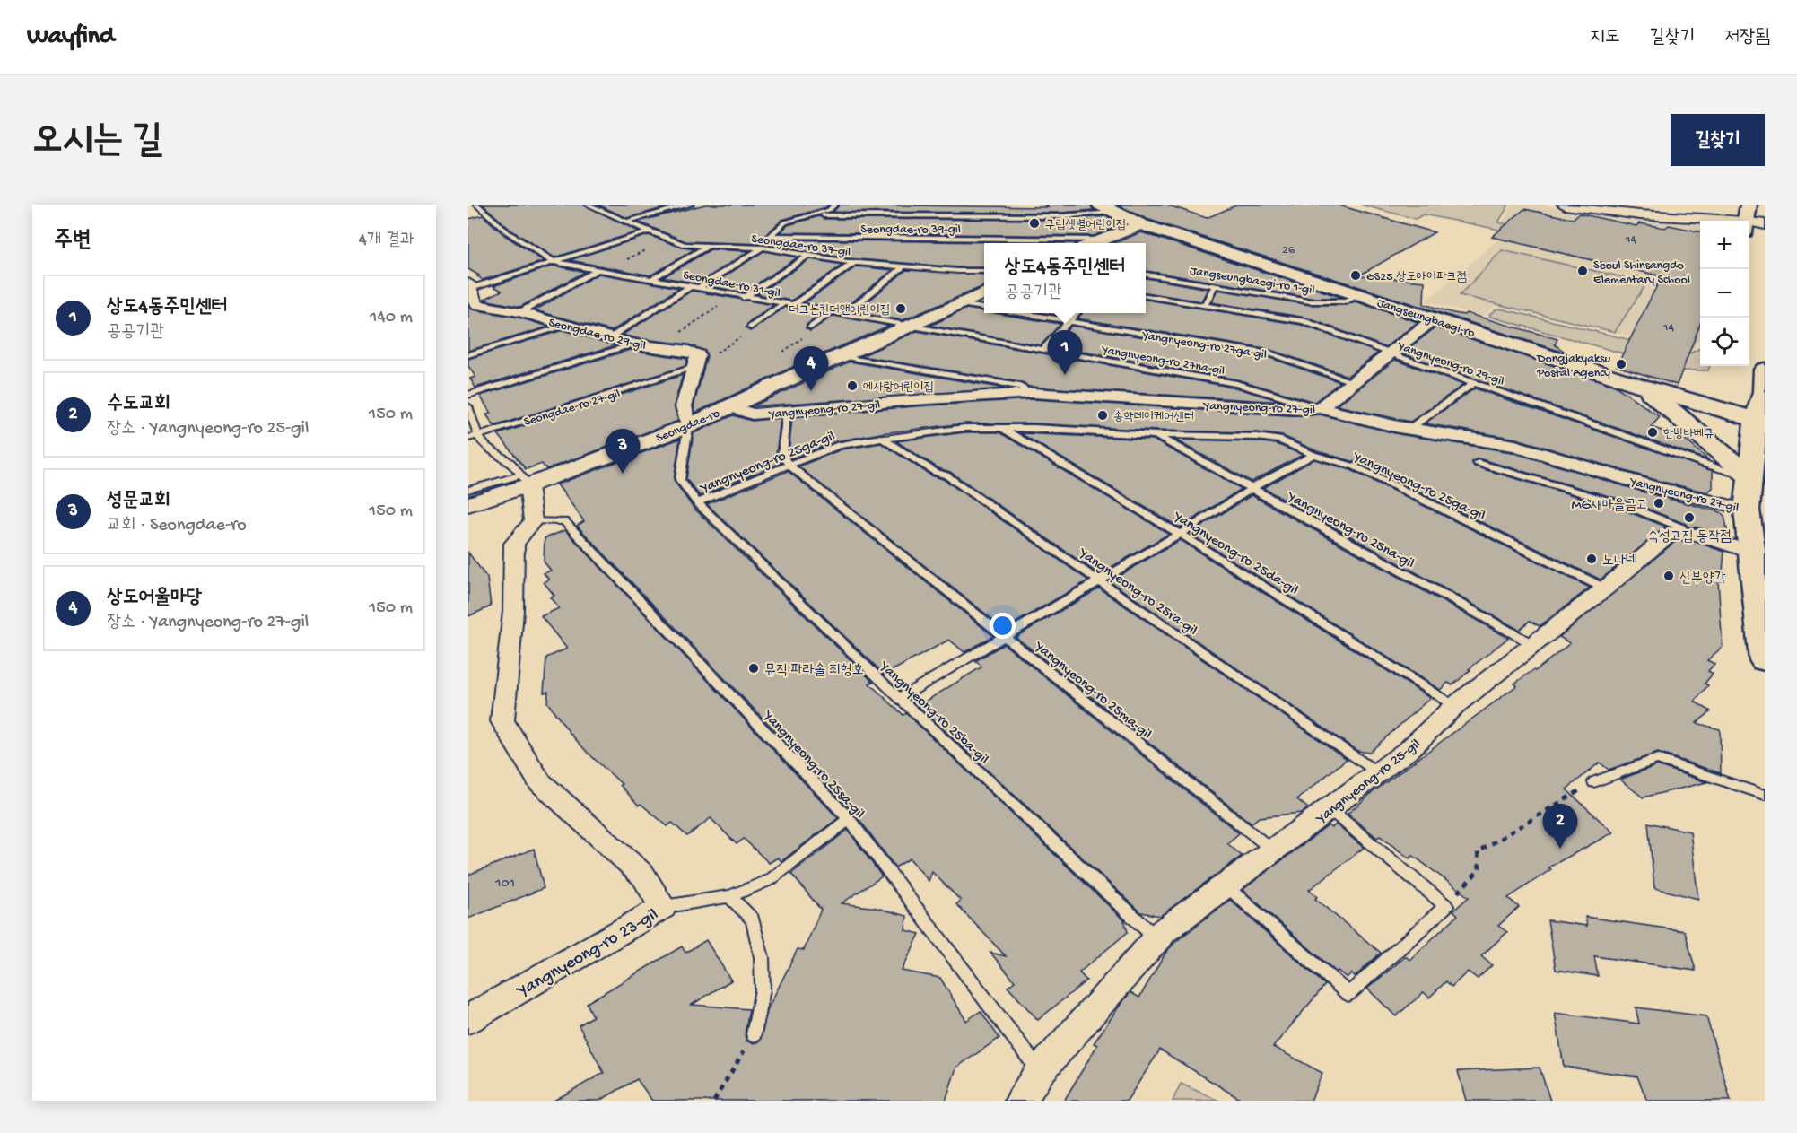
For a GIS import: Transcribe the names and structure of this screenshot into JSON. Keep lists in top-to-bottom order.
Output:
{
  "streets": {
    "main road": ["Jangseungbaegi-ro"],
    "street": [
      "Seongdae-ro 29-gil",
      "Yangnyeong-ro 27-gil",
      "Seongdae-ro",
      "Yangnyeong-ro 25-gil",
      "Yangnyeong-ro 23-gil"
    ],
    "lane": [
      "Seongdae-ro 39-gil",
      "Seongdae-ro 37-gil",
      "Jangseungbaegi-ro 1-gil",
      "Seongdae-ro 31-gil",
      "Yangnyeong-ro 27ga-gil",
      "Yangnyeong-ro 27na-gil",
      "Yangnyeong-ro 29-gil",
      "Seongdae-ro 27-gil",
      "Yangnyeong-ro 25ga-gil",
      "Yangnyeong-ro 25na-gil",
      "Yangnyeong-ro 25da-gil",
      "Yangnyeong-ro 25ra-gil",
      "Yangnyeong-ro 25ma-gil",
      "Yangnyeong-ro 25ba-gil",
      "Yangnyeong-ro 25sa-gil"
    ]
  },
  "crossings": [
    ["Jangseungbaegi-ro 1-gil", "Jangseungbaegi-ro"],
    ["Seongdae-ro 31-gil", "Seongdae-ro 29-gil"],
    ["Seongdae-ro 31-gil", "Yangnyeong-ro 27na-gil"],
    ["Seongdae-ro 31-gil", "Seongdae-ro"],
    ["Seongdae-ro 29-gil", "Seongdae-ro 27-gil"],
    ["Yangnyeong-ro 27ga-gil", "Seongdae-ro"],
    ["Yangnyeong-ro 27na-gil", "Yangnyeong-ro 27-gil"],
    ["Yangnyeong-ro 27na-gil", "Seongdae-ro"],
    ["Yangnyeong-ro 27-gil", "Seongdae-ro"],
    ["Seongdae-ro", "Yangnyeong-ro 25ga-gil"],
    ["Yangnyeong-ro 25ga-gil", "Yangnyeong-ro 25na-gil"],
    ["Yangnyeong-ro 25ga-gil", "Yangnyeong-ro 25da-gil"],
    ["Yangnyeong-ro 25ga-gil", "Yangnyeong-ro 25ra-gil"],
    ["Yangnyeong-ro 25ga-gil", "Yangnyeong-ro 25ma-gil"],
    ["Yangnyeong-ro 25ga-gil", "Yangnyeong-ro 25ba-gil"],
    ["Yangnyeong-ro 25ga-gil", "Yangnyeong-ro 25-gil"],
    ["Yangnyeong-ro 25na-gil", "Yangnyeong-ro 25-gil"],
    ["Yangnyeong-ro 25da-gil", "Yangnyeong-ro 25-gil"],
    ["Yangnyeong-ro 25ra-gil", "Yangnyeong-ro 25-gil"],
    ["Yangnyeong-ro 25ma-gil", "Yangnyeong-ro 25-gil"],
    ["Yangnyeong-ro 25ba-gil", "Yangnyeong-ro 25-gil"],
    ["Yangnyeong-ro 25sa-gil", "Yangnyeong-ro 25-gil"],
    ["Yangnyeong-ro 25sa-gil", "Yangnyeong-ro 23-gil"]
  ],
  "places": [
    "구립샛별어린이집",
    "Seoul Shinsangdo Elementary School",
    "GS25 상도아이파크점",
    "더크는킨더앤어린이집",
    "Dongjakyaksu Postal Agency",
    "에사랑어린이집",
    "송학데이케어센터",
    "한방바베큐",
    "MG새마을금고",
    "숙성고집 동작점",
    "노나네",
    "신부양각",
    "뮤직 파라솔 최형호"
  ],
  "house_numbers": [
    "14",
    "26",
    "14",
    "101"
  ],
  "page": {
    "header": "Wayfind",
    "nav": ["지도", "길찾기", "저장됨"],
    "buttons": "길찾기",
    "title": "오시는 길",
    "heading": ["주변", "4개 결과"],
    "map_buttons": ["+", "−"],
    "popup": ["상도4동주민센터", "공공기관"],
    "list": [
      {
        "mark": "1",
        "name": "상도4동주민센터",
        "note": "공공기관",
        "value": "140 m"
      },
      {
        "mark": "2",
        "name": "수도교회",
        "note": "장소 · Yangnyeong-ro 25-gil",
        "value": "150 m"
      },
      {
        "mark": "3",
        "name": "성문교회",
        "note": "교회 · Seongdae-ro",
        "value": "150 m"
      },
      {
        "mark": "4",
        "name": "상도어울마당",
        "note": "장소 · Yangnyeong-ro 27-gil",
        "value": "150 m"
      }
    ],
    "pins": [
      "1",
      "4",
      "3",
      "2"
    ]
  }
}
